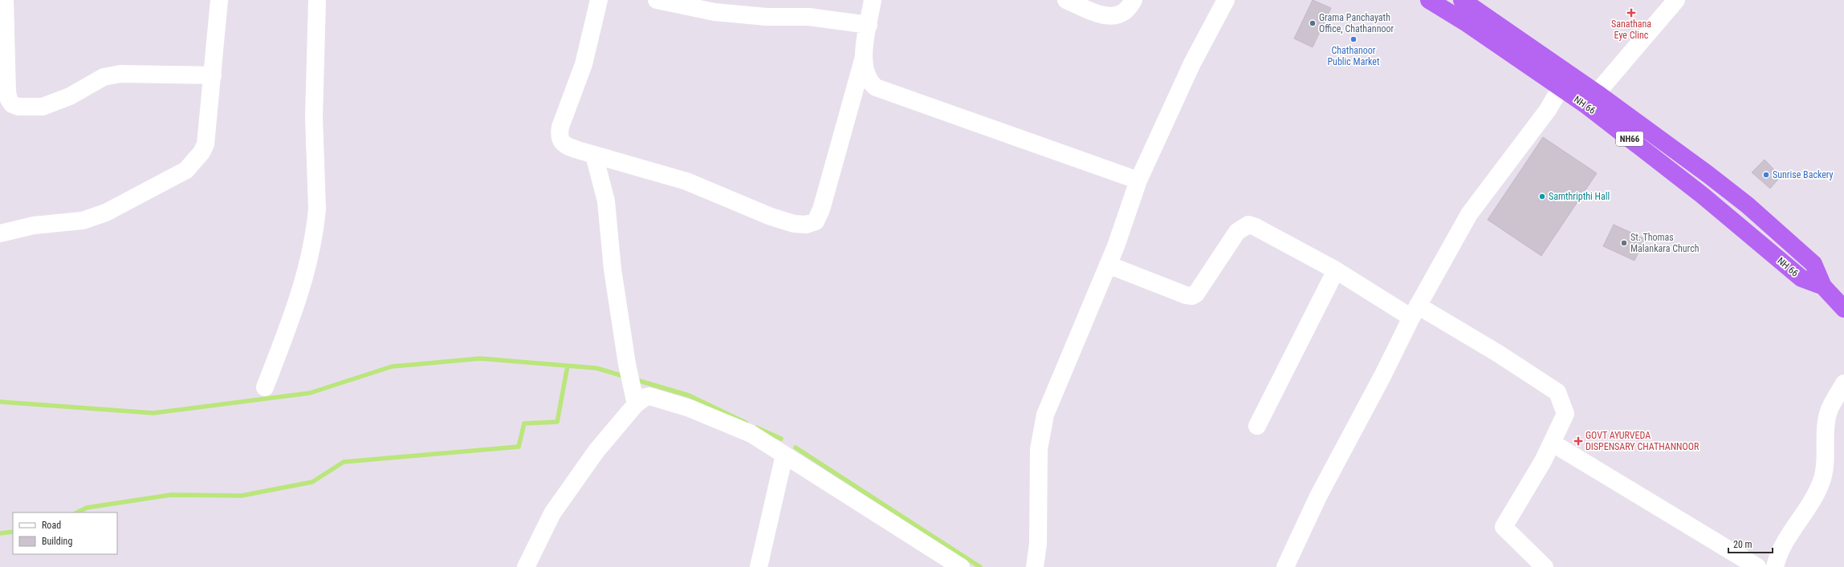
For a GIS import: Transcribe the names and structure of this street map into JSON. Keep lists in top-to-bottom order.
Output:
{
  "streets": {
    "highway": ["NH 66", "NH66"]
  },
  "crossings": [
    ["NH 66", "NH66"]
  ],
  "places": {
    "health": ["Sanathana Eye Clinc", "GOVT AYURVEDA DISPENSARY CHATHANNOOR"],
    "other": [
      "Grama Panchayath Office, Chathannoor",
      "Chathanoor Public Market",
      "Sunrise Backery",
      "Samthripthi Hall",
      "St. Thomas Malankara Church"
    ]
  },
  "legend": ["Road", "Building"],
  "scale_bar": "20 m"
}
